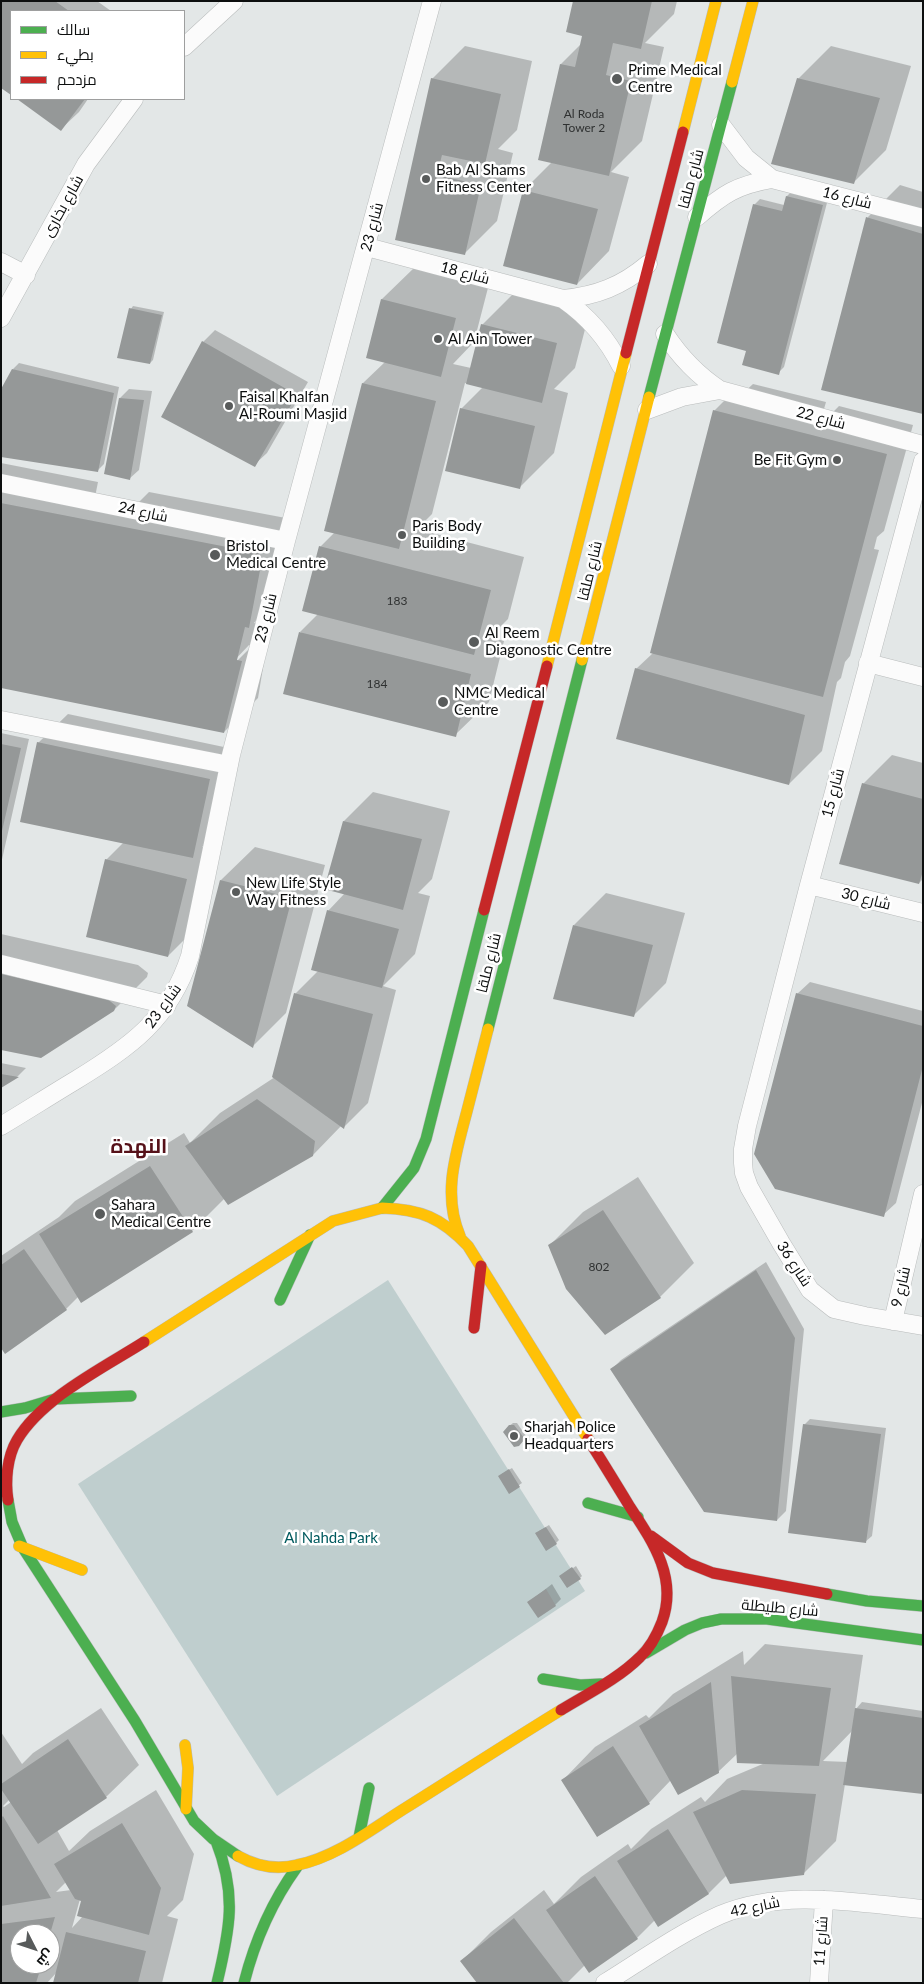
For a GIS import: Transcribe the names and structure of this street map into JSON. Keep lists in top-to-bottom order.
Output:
{
  "streets": {
    "street": [
      "شارع ملقا",
      "شارع 16",
      "شارع بخارى",
      "شارع 23",
      "شارع 18",
      "شارع 22",
      "شارع 24",
      "شارع 15",
      "شارع 30",
      "شارع 36",
      "شارع 9",
      "شارع طليطلة",
      "شارع 42",
      "شارع 11"
    ]
  },
  "crossings": [
    ["شارع ملقا", "شارع 16"],
    ["شارع ملقا", "شارع 18"],
    ["شارع ملقا", "شارع 22"],
    ["شارع 23", "شارع 18"],
    ["شارع 23", "شارع 24"],
    ["شارع 15", "شارع 30"],
    ["شارع 15", "شارع 36"],
    ["شارع 36", "شارع 9"],
    ["شارع 42", "شارع 11"]
  ],
  "districts": ["النهدة"],
  "parks": ["Al Nahda Park"],
  "places": [
    "Prime Medical Centre",
    "Bab Al Shams Fitness Center",
    "Al Ain Tower",
    "Faisal Khalfan Al-Roumi Masjid",
    "Be Fit Gym",
    "Paris Body Building",
    "Bristol Medical Centre",
    "Al Reem Diagonostic Centre",
    "NMC Medical Centre",
    "New Life Style Way Fitness",
    "Sahara Medical Centre",
    "Sharjah Police Headquarters"
  ],
  "house_numbers": [
    "Al Roda Tower 2",
    "183",
    "184",
    "802"
  ],
  "legend": ["سالك", "بطيء", "مزدحم"],
  "north": "bottom right"
}
